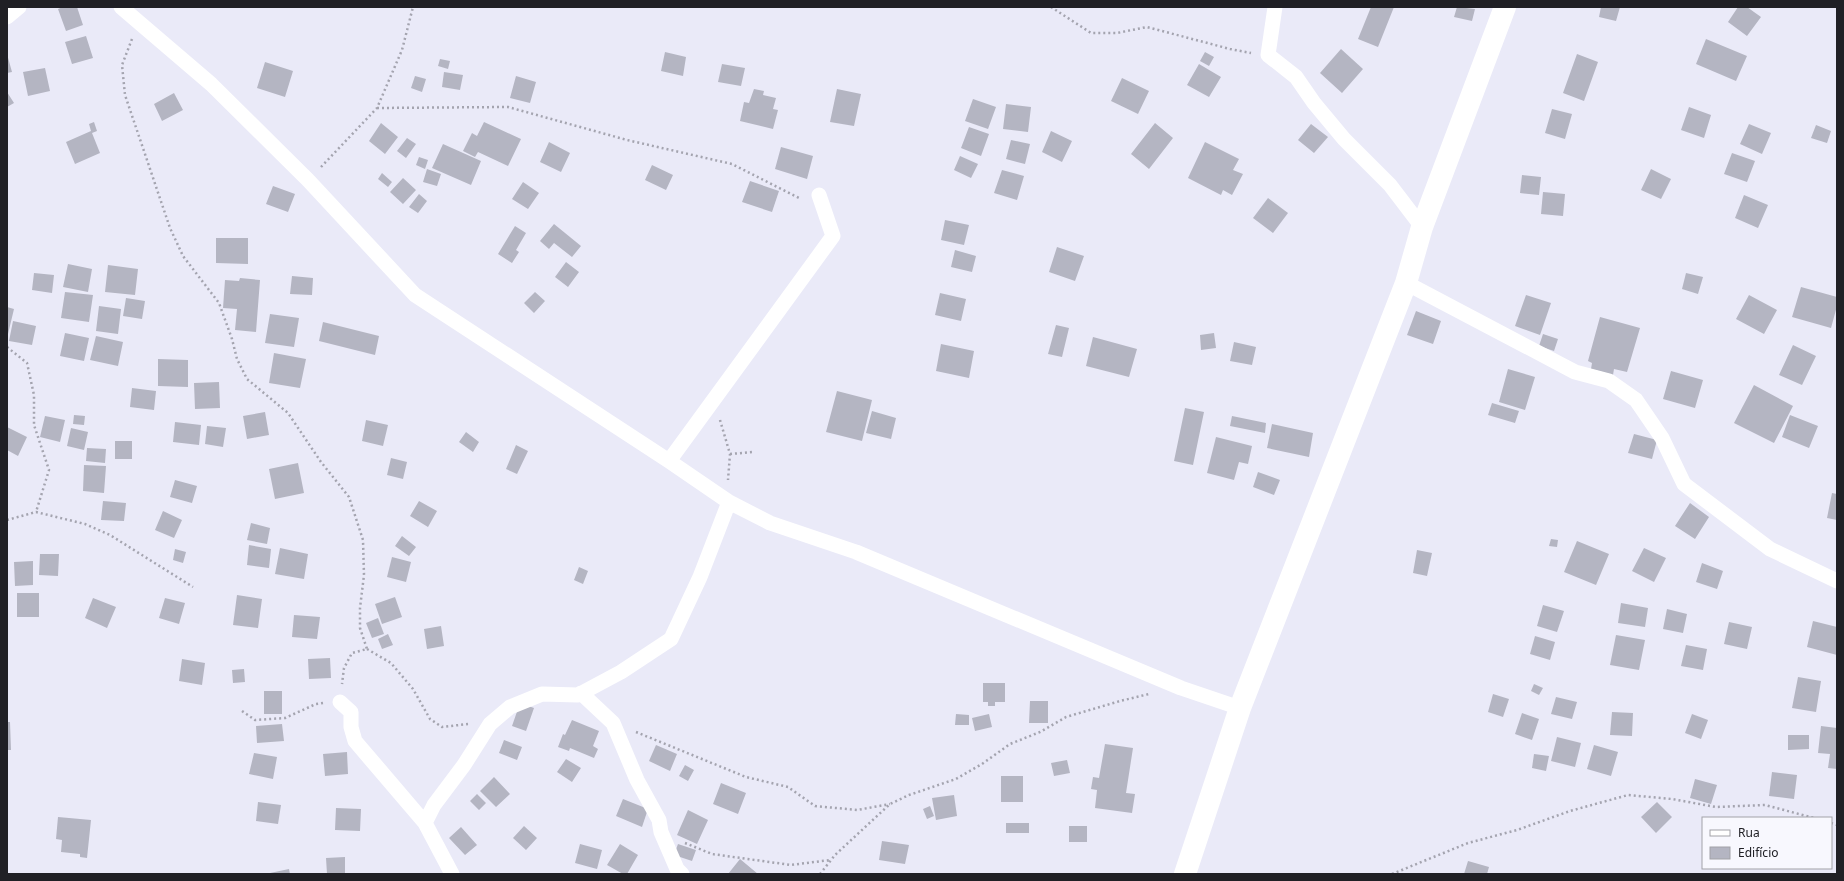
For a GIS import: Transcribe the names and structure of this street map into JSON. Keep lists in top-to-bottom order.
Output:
{
  "legend": ["Rua", "Edifício"]
}
